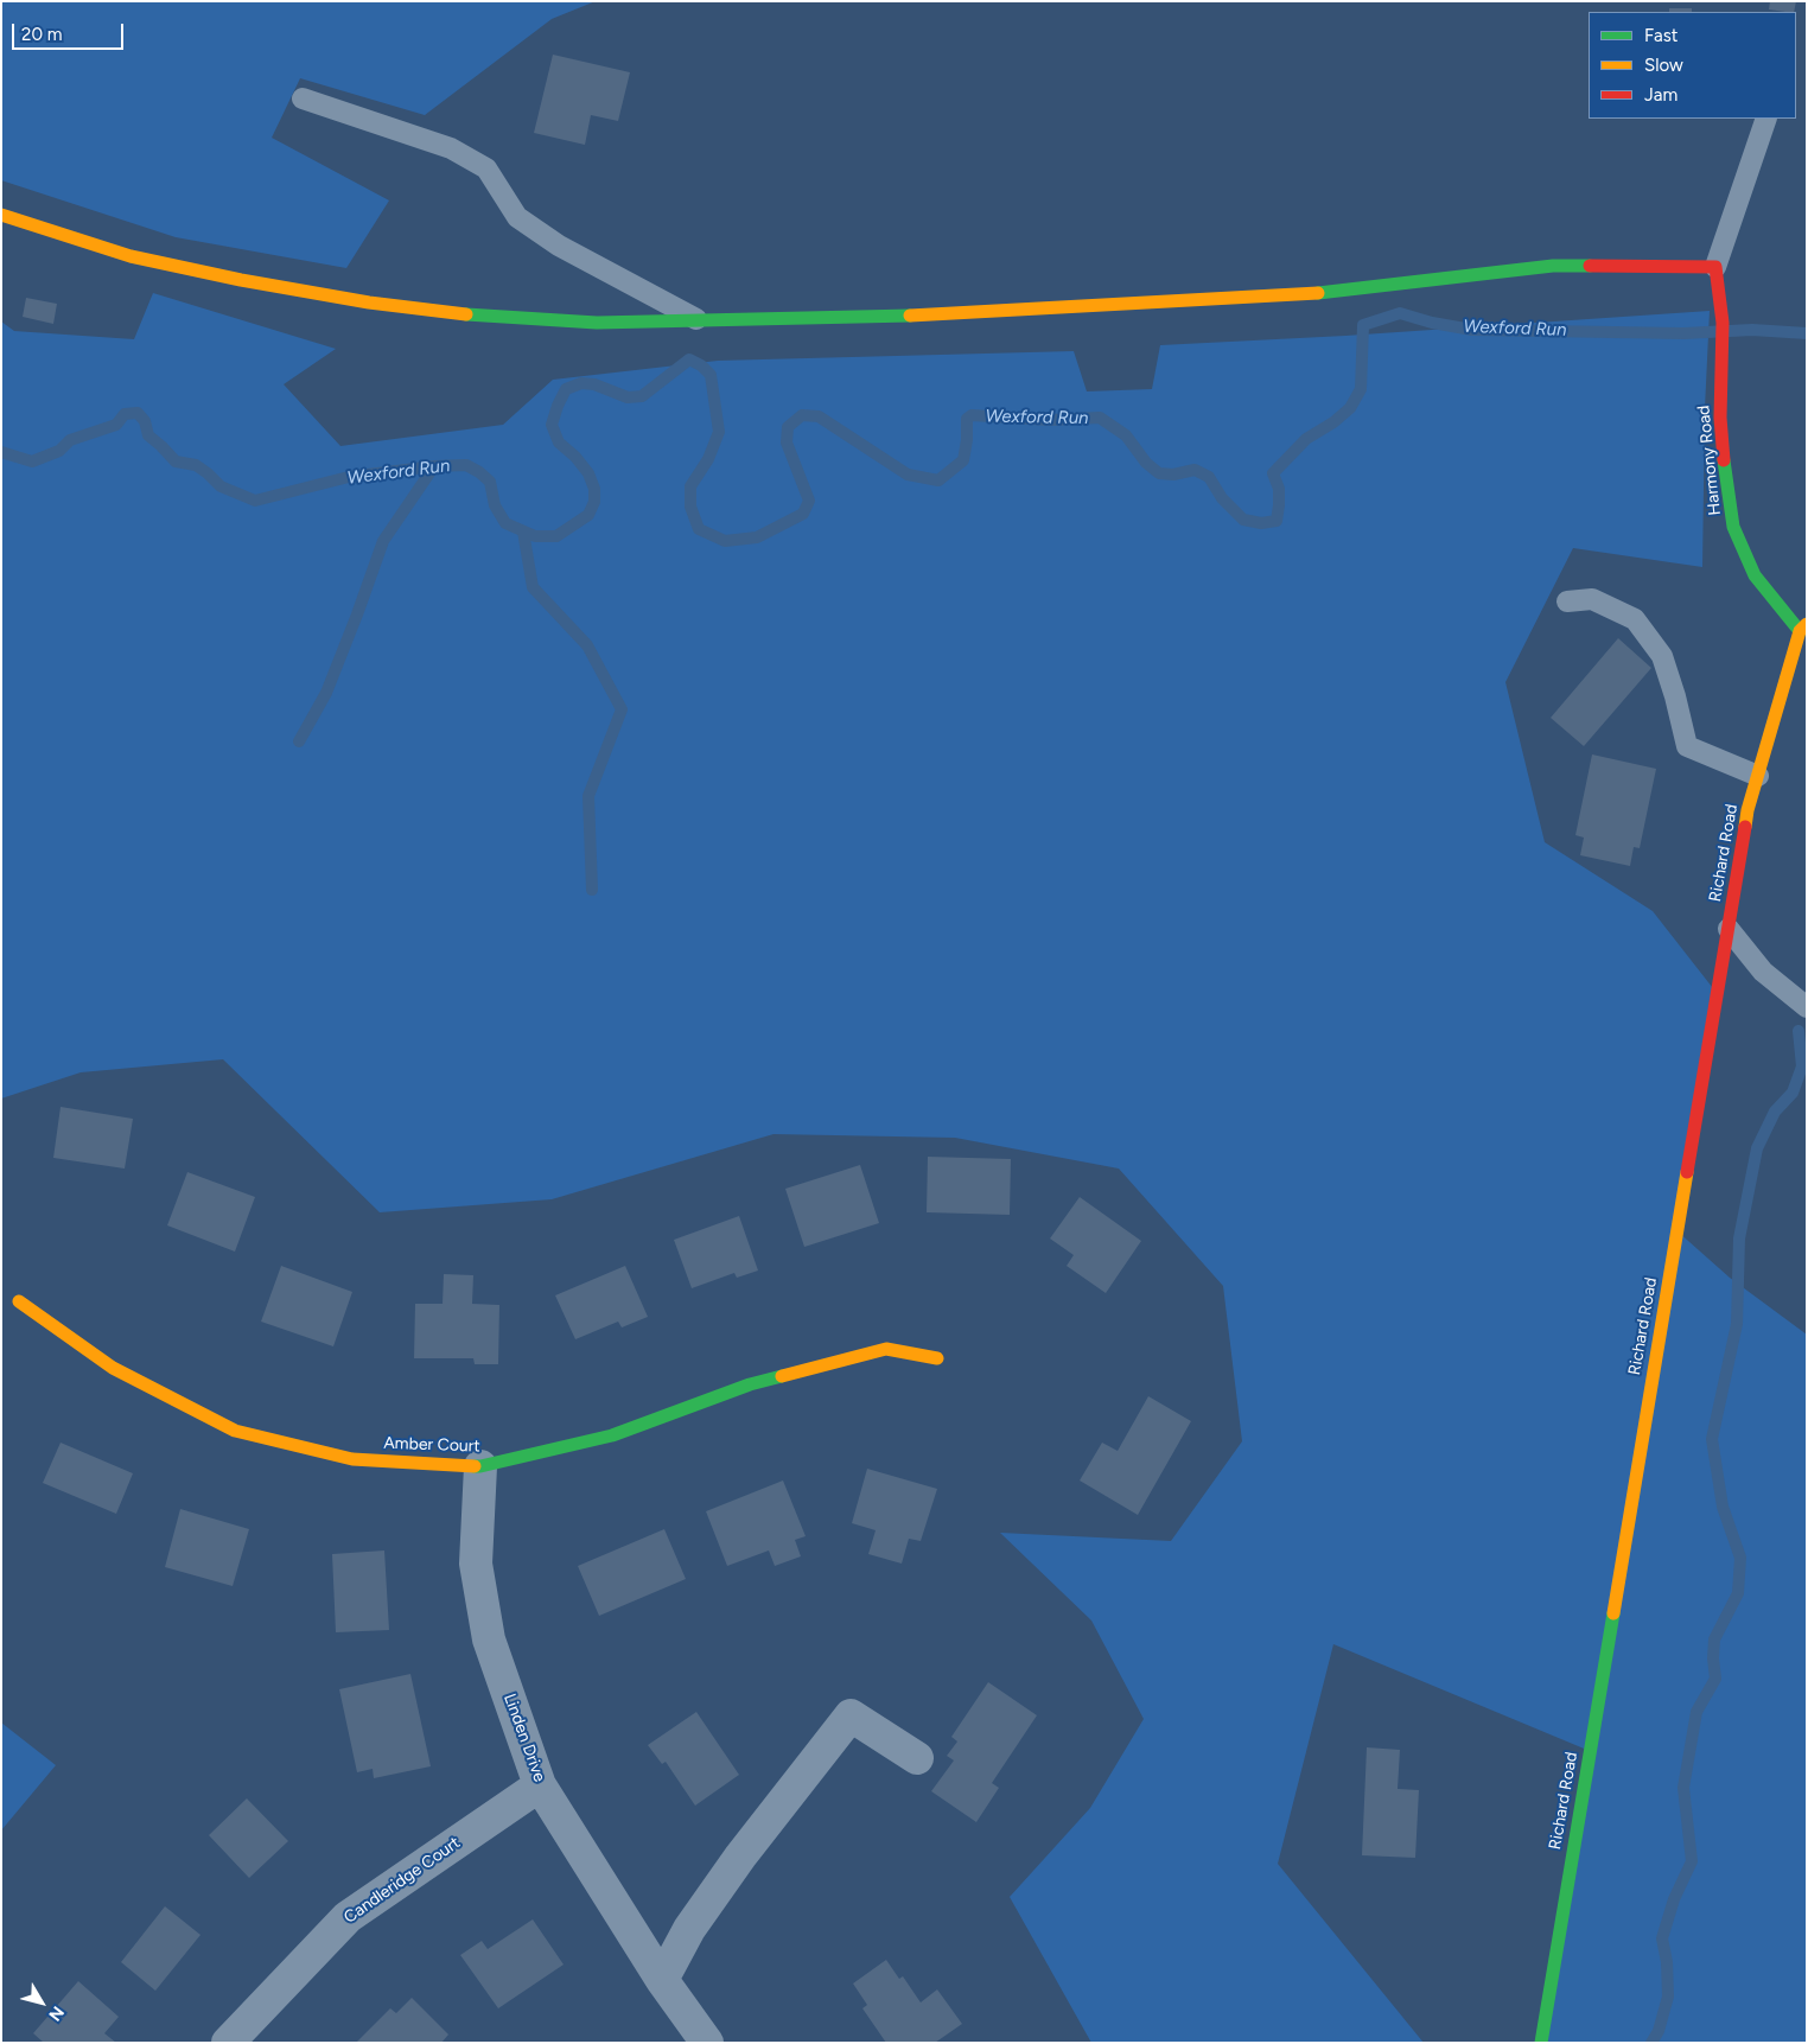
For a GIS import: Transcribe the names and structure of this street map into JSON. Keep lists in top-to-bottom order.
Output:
{
  "streets": {
    "street": [
      "Harmony Road",
      "Richard Road",
      "Amber Court",
      "Linden Drive",
      "Candleridge Court"
    ]
  },
  "crossings": [
    ["Harmony Road", "Richard Road"],
    ["Amber Court", "Linden Drive"],
    ["Linden Drive", "Candleridge Court"]
  ],
  "water": ["Wexford Run"],
  "legend": ["Fast", "Slow", "Jam"],
  "scale_bar": "20 m",
  "north": "bottom right"
}
